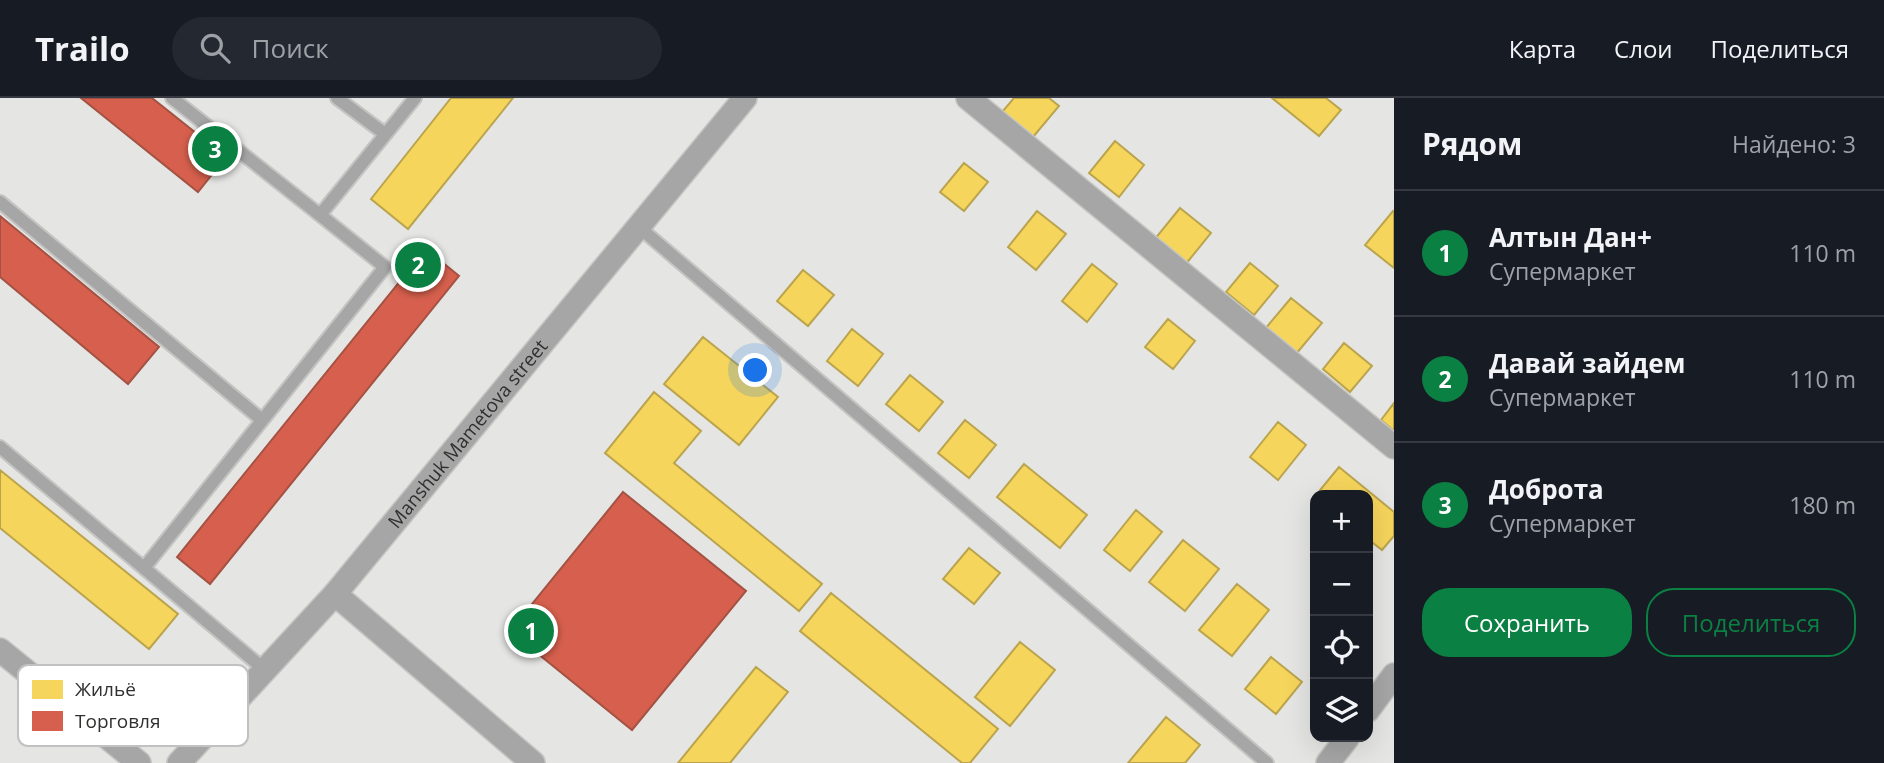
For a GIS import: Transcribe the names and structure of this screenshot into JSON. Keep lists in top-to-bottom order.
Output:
{
  "streets": {
    "street": ["Manshuk Mametova street"]
  },
  "legend": ["Жильё", "Торговля"],
  "page": {
    "header": "Trailo",
    "search": "Поиск",
    "nav": ["Карта", "Слои", "Поделиться"],
    "heading": ["Рядом", "Найдено: 3"],
    "pins": ["3", "2", "1"],
    "list": [
      {
        "mark": "1",
        "name": "Алтын Дан+",
        "note": "Супермаркет",
        "value": "110 m"
      },
      {
        "mark": "2",
        "name": "Давай зайдем",
        "note": "Супермаркет",
        "value": "110 m"
      },
      {
        "mark": "3",
        "name": "Доброта",
        "note": "Супермаркет",
        "value": "180 m"
      }
    ],
    "map_buttons": ["+", "−"],
    "buttons": ["Сохранить", "Поделиться"]
  }
}
